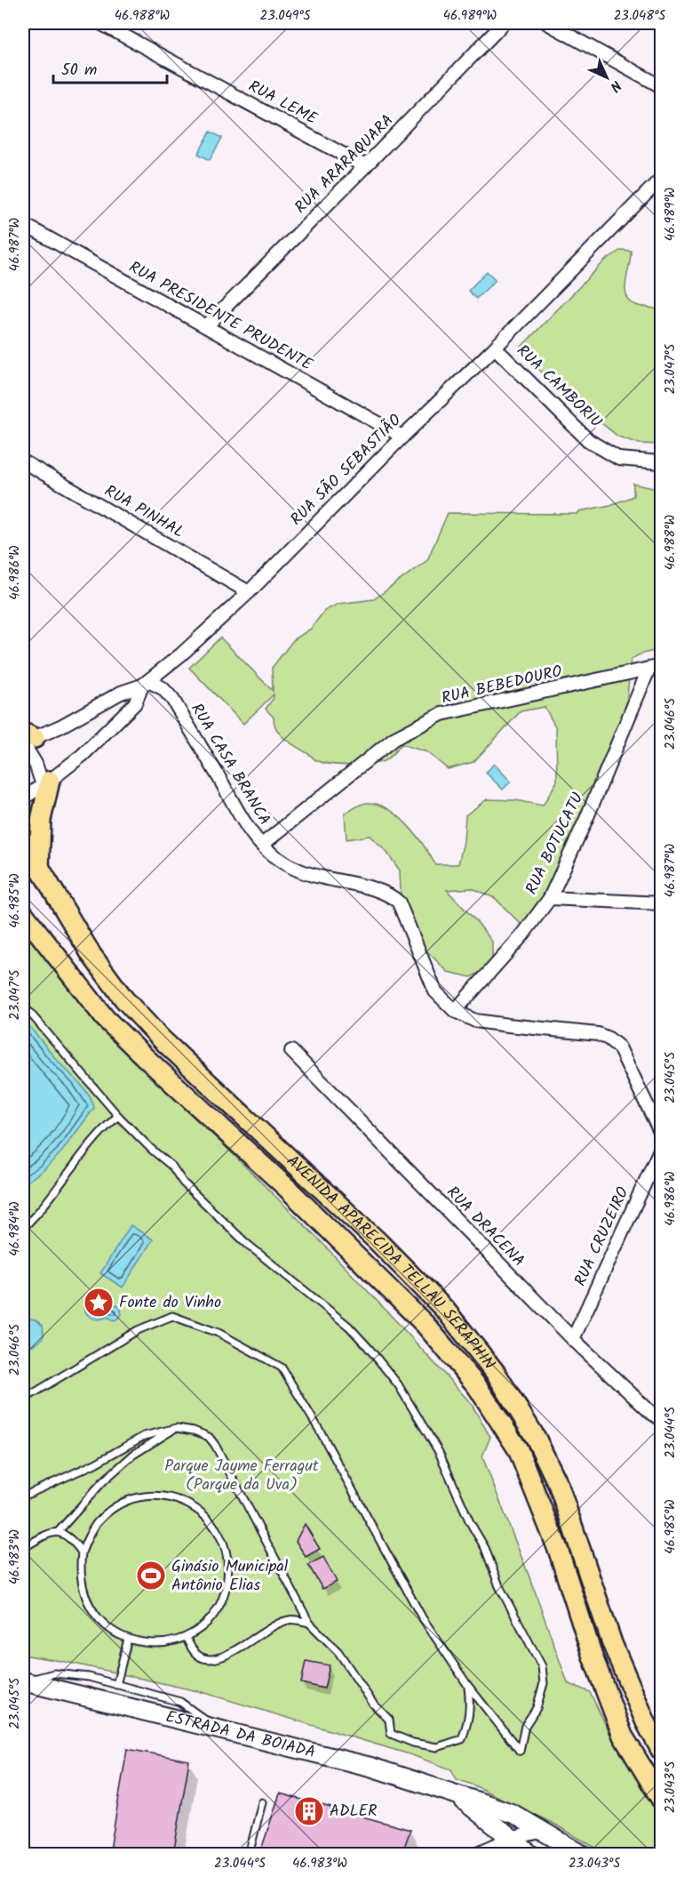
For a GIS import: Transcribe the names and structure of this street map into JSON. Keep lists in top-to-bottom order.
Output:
{
  "streets": {
    "main road": ["AVENIDA APARECIDA TELLAU SERAPHIN", "ESTRADA DA BOIADA"],
    "street": [
      "RUA LEME",
      "RUA ARARAQUARA",
      "RUA PRESIDENTE PRUDENTE",
      "RUA CAMBORIU",
      "RUA SÃO SEBASTIÃO",
      "RUA PINHAL",
      "RUA BEBEDOURO",
      "RUA CASA BRANCA",
      "RUA BOTUCATU",
      "RUA DRACENA",
      "RUA CRUZEIRO"
    ]
  },
  "crossings": [
    ["RUA LEME", "RUA ARARAQUARA"],
    ["RUA ARARAQUARA", "RUA PRESIDENTE PRUDENTE"],
    ["RUA PRESIDENTE PRUDENTE", "RUA SÃO SEBASTIÃO"],
    ["RUA CAMBORIU", "RUA SÃO SEBASTIÃO"],
    ["RUA SÃO SEBASTIÃO", "RUA PINHAL"],
    ["RUA SÃO SEBASTIÃO", "RUA CASA BRANCA"],
    ["RUA BEBEDOURO", "RUA CASA BRANCA"],
    ["RUA BEBEDOURO", "RUA BOTUCATU"],
    ["RUA CASA BRANCA", "RUA BOTUCATU"],
    ["RUA DRACENA", "RUA CRUZEIRO"]
  ],
  "parks": ["Parque Jayme Ferragut (Parque da Uva)"],
  "places": {
    "place": ["Fonte do Vinho"],
    "sports": ["Ginásio Municipal Antônio Elias"],
    "building": ["ADLER"]
  },
  "scale_bar": "50 m",
  "north": "bottom right",
  "coordinates": [
    "46.988°W",
    "23.049°S",
    "46.989°W",
    "23.048°S",
    "46.987°W",
    "23.047°S",
    "46.986°W",
    "23.046°S",
    "46.985°W",
    "23.045°S",
    "46.984°W",
    "23.044°S",
    "46.983°W",
    "23.043°S"
  ]
}
